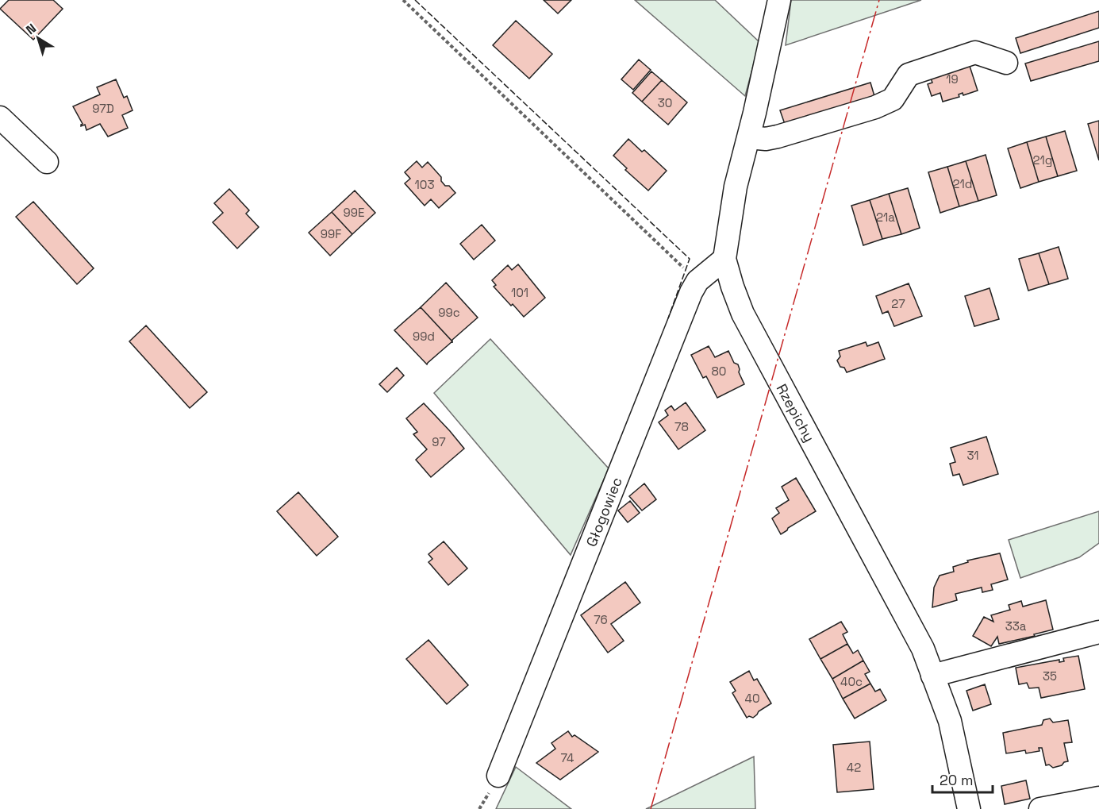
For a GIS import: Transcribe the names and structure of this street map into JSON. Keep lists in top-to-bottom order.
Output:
{
  "streets": {
    "street": ["Rzepichy", "Głogowiec"]
  },
  "crossings": [
    ["Rzepichy", "Głogowiec"]
  ],
  "house_numbers": [
    "19",
    "30",
    "97D",
    "21g",
    "21d",
    "103",
    "99E",
    "21a",
    "99F",
    "101",
    "27",
    "99c",
    "99d",
    "80",
    "78",
    "97",
    "31",
    "76",
    "33a",
    "35",
    "40c",
    "40",
    "74",
    "42"
  ],
  "scale_bar": "20 m",
  "north": "top left"
}
